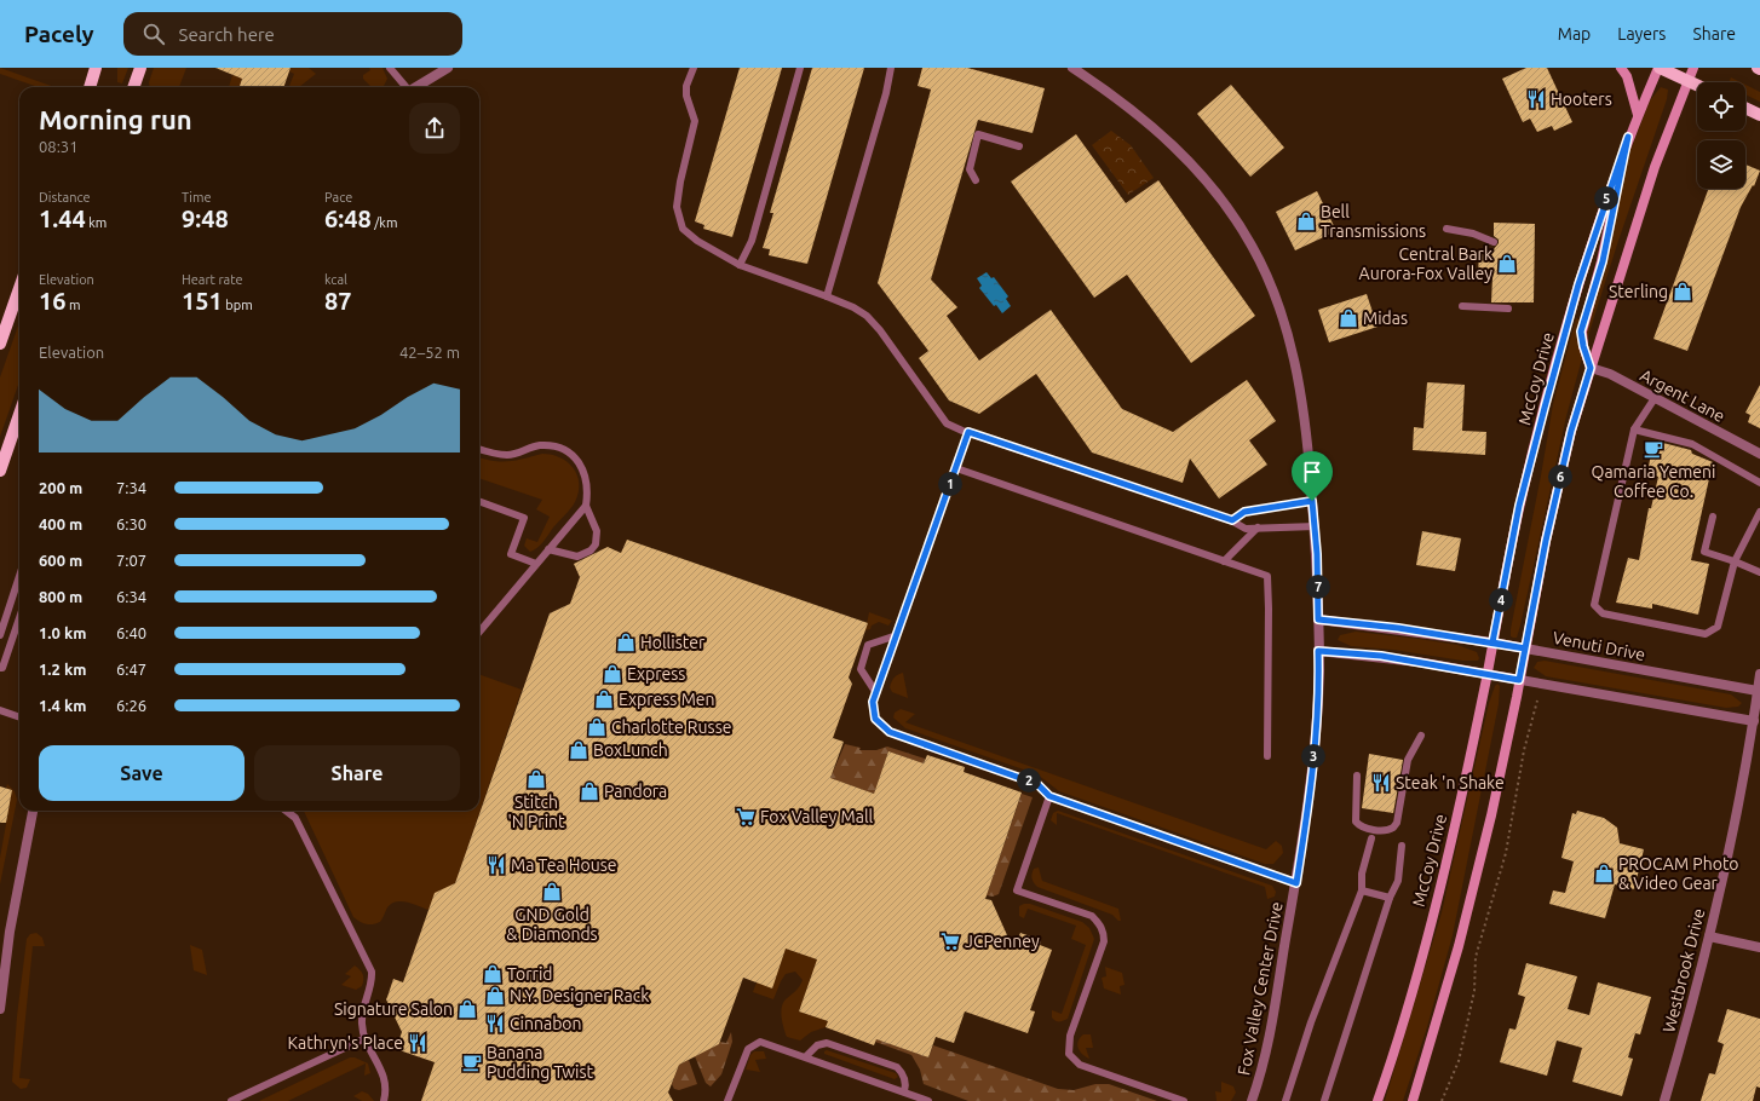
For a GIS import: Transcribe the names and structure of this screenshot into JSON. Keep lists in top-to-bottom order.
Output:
{
  "streets": {
    "street": [
      "McCoy Drive",
      "Argent Lane",
      "Venuti Drive",
      "Westbrook Drive",
      "Fox Valley Center Drive"
    ]
  },
  "crossings": [
    ["McCoy Drive", "Venuti Drive"],
    ["Venuti Drive", "Westbrook Drive"],
    ["Venuti Drive", "Fox Valley Center Drive"]
  ],
  "places": {
    "restaurant": [
      "Hooters",
      "Steak 'n Shake",
      "Ma Tea House",
      "Cinnabon",
      "Kathryn's Place"
    ],
    "shop": [
      "Bell Transmissions",
      "Central Bark Aurora-Fox Valley",
      "Sterling",
      "Midas",
      "Hollister",
      "Express",
      "Express Men",
      "Charlotte Russe",
      "BoxLunch",
      "Stitch 'N Print",
      "Pandora",
      "PROCAM Photo & Video Gear",
      "GND Gold & Diamonds",
      "Torrid",
      "N.Y. Designer Rack",
      "Signature Salon"
    ],
    "cafe": ["Qamaria Yemeni Coffee Co.", "Banana Pudding Twist"],
    "supermarket": ["Fox Valley Mall", "JCPenney"]
  },
  "page": {
    "header": "Pacely",
    "search": "Search here",
    "nav": ["Map", "Layers", "Share"],
    "heading": ["Morning run", "08:31"],
    "stats": [
      ["Distance", "1.44 km"],
      ["Time", "9:48"],
      ["Pace", "6:48 /km"],
      ["Elevation", "16 m"],
      ["Heart rate", "151 bpm"],
      ["kcal", "87"]
    ],
    "pins": [
      "5",
      "6",
      "1",
      "7",
      "4",
      "3",
      "2"
    ],
    "chart": ["Elevation", "42–52 m"],
    "list": [
      {
        "name": "200 m",
        "note": "7:34"
      },
      {
        "name": "400 m",
        "note": "6:30"
      },
      {
        "name": "600 m",
        "note": "7:07"
      },
      {
        "name": "800 m",
        "note": "6:34"
      },
      {
        "name": "1.0 km",
        "note": "6:40"
      },
      {
        "name": "1.2 km",
        "note": "6:47"
      },
      {
        "name": "1.4 km",
        "note": "6:26"
      }
    ],
    "buttons": ["Save", "Share"]
  }
}
